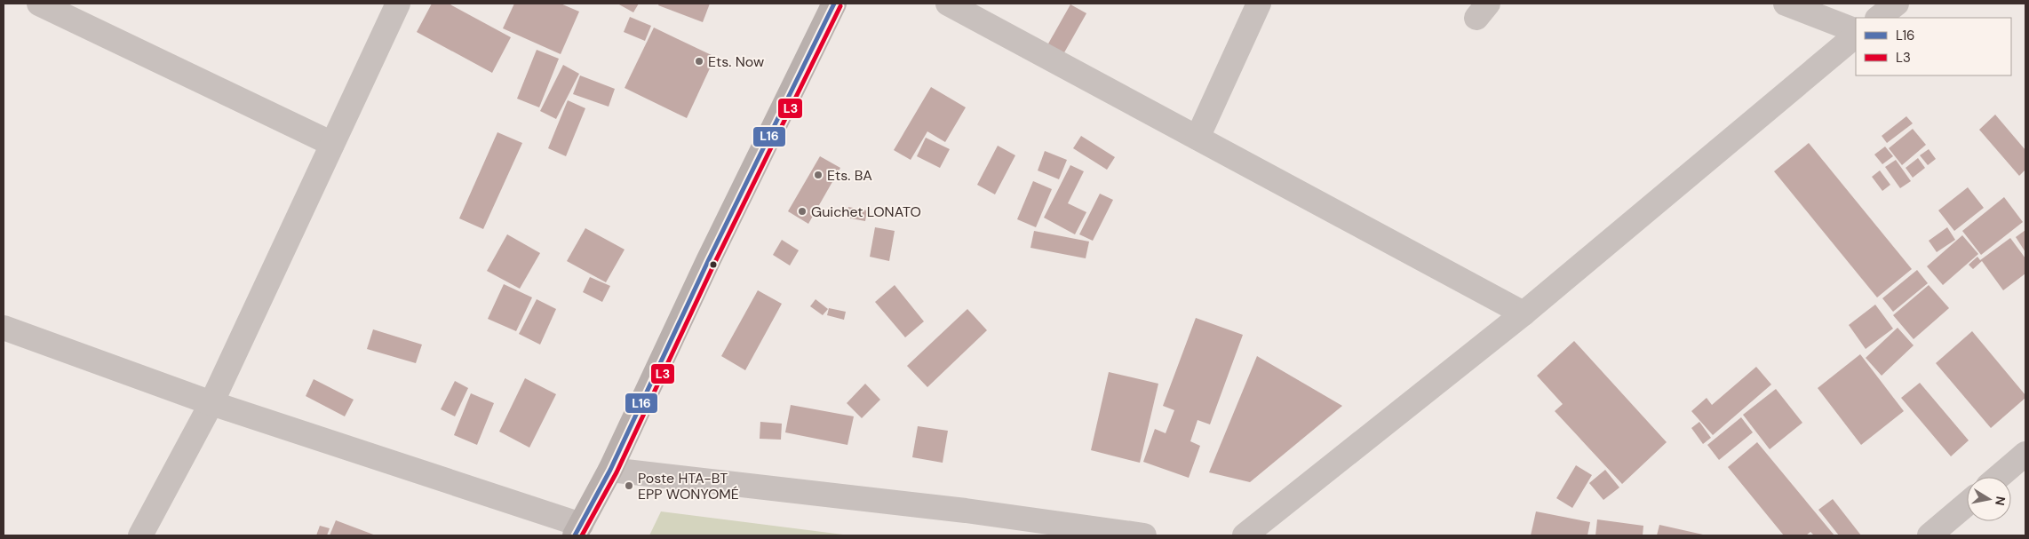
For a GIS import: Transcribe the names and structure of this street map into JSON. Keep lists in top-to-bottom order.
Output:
{
  "places": [
    "Ets. Now",
    "Ets. BA",
    "Guichet LONATO",
    "Poste HTA-BT EPP WONYOMÉ"
  ],
  "lines": ["transit line L16", "transit line L3"],
  "legend": ["L16", "L3"],
  "north": "right"
}
